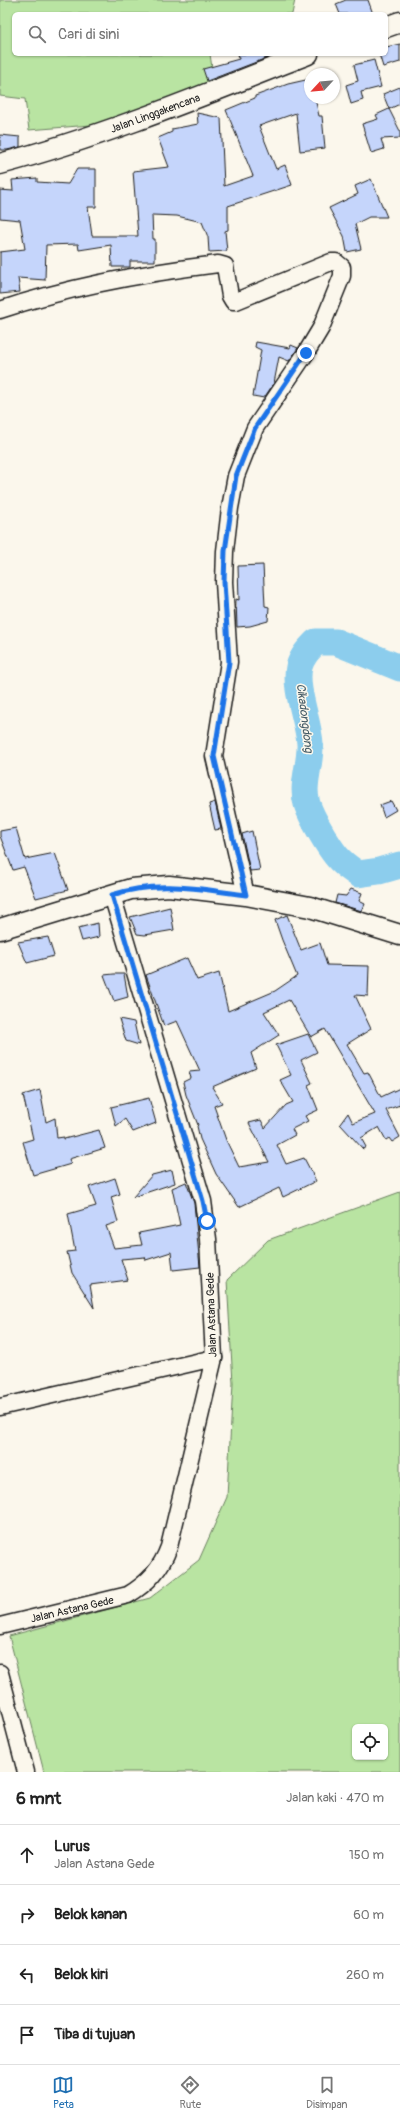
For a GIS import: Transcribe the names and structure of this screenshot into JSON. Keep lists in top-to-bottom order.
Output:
{
  "streets": {
    "street": ["Jalan Linggakencana", "Jalan Astana Gede"]
  },
  "water": ["Cikadongdong"],
  "north": "bottom left",
  "page": {
    "search": "Cari di sini",
    "heading": ["6 mnt", "Jalan kaki · 470 m"],
    "list": [
      ["Lurus", "Jalan Astana Gede", "150 m"],
      ["Belok kanan", "60 m"],
      ["Belok kiri", "260 m"],
      "Tiba di tujuan"
    ],
    "nav": ["Peta", "Rute", "Disimpan"]
  }
}
